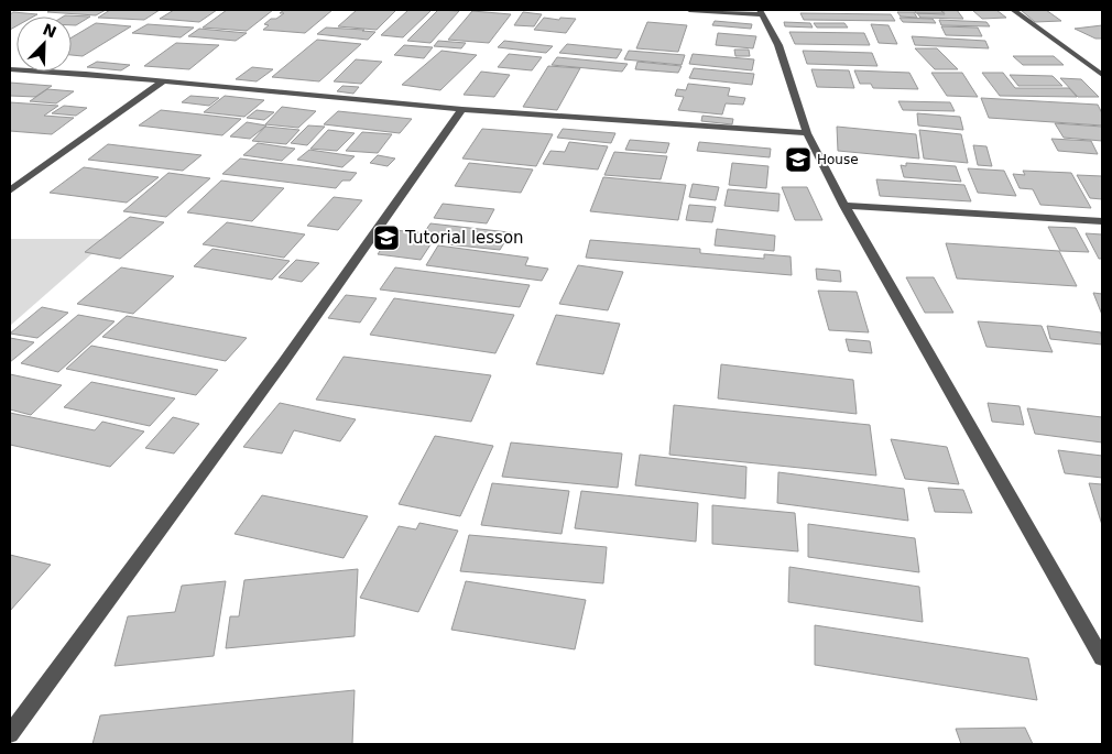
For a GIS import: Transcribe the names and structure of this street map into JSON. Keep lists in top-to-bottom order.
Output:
{
  "places": {
    "school or university": ["House", "Tutorial lesson"]
  },
  "north": "top right"
}
